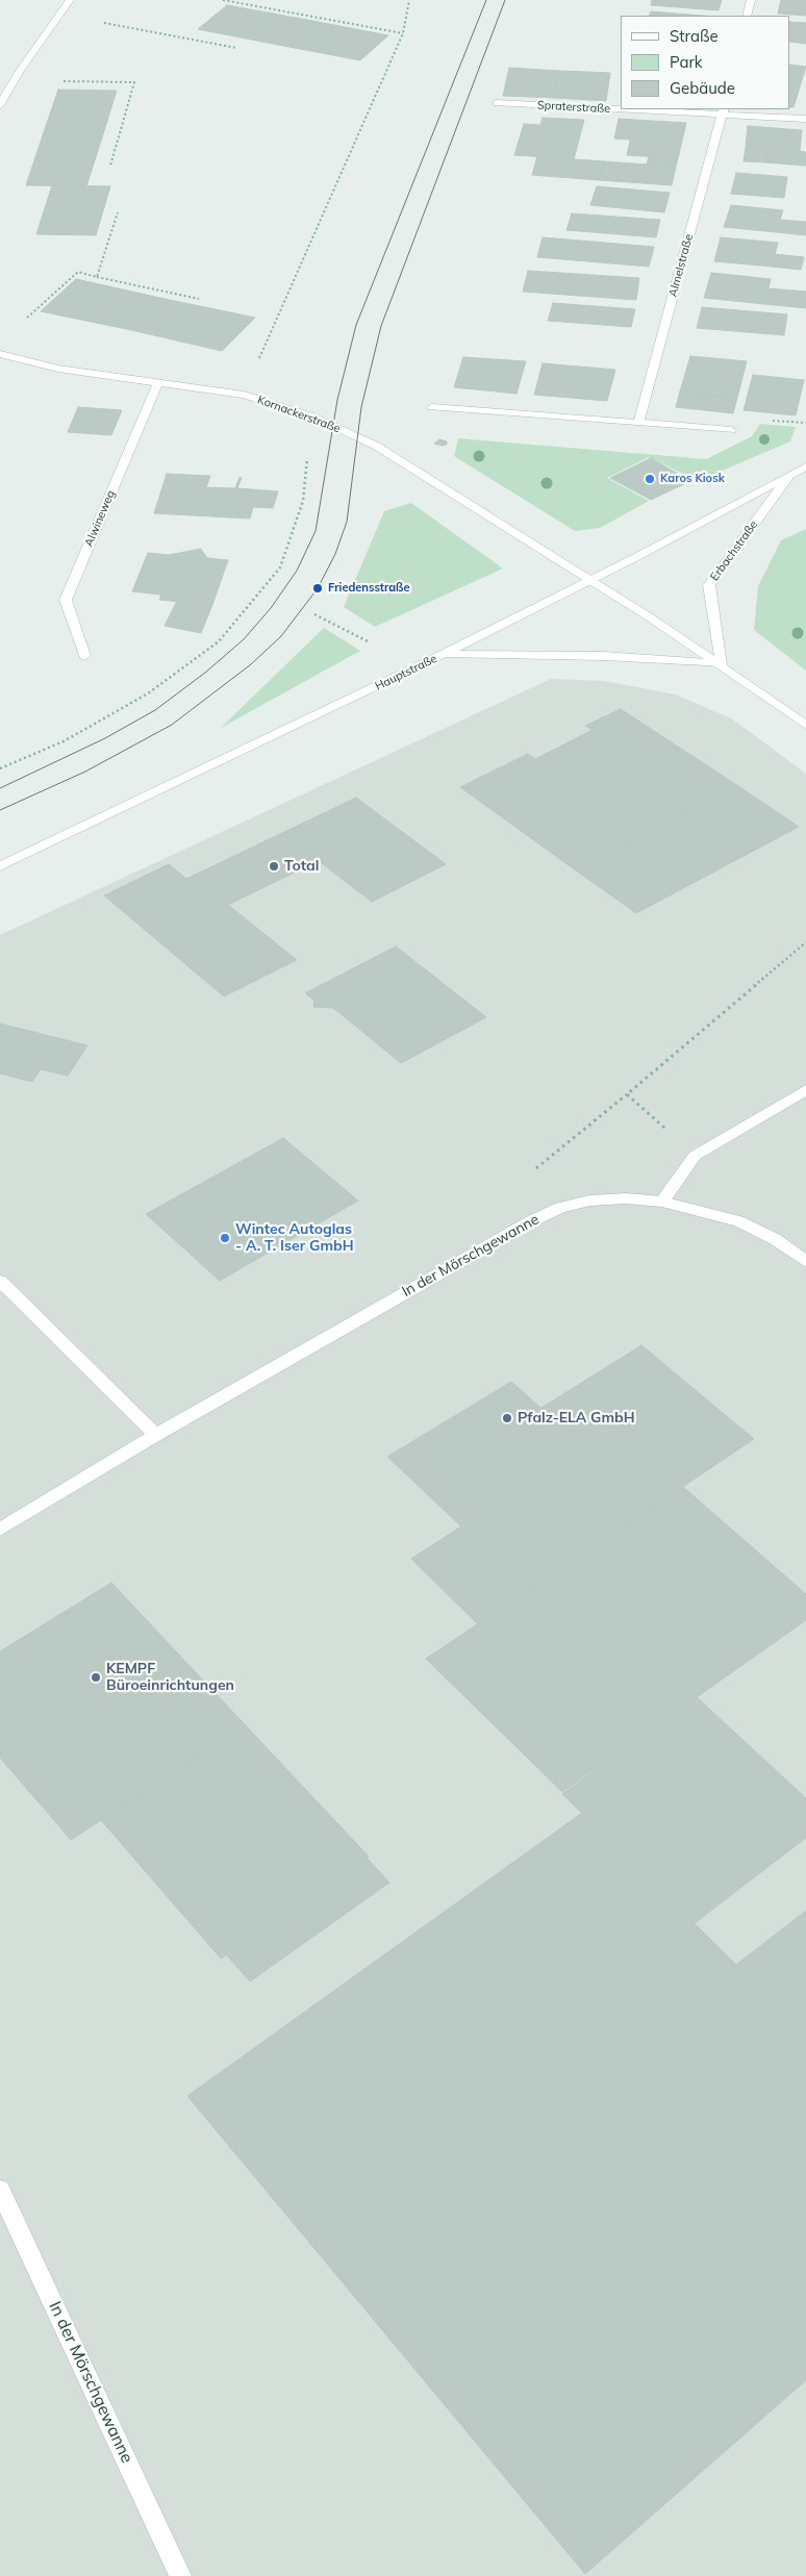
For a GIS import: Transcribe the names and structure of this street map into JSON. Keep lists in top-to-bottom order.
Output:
{
  "streets": {
    "street": [
      "Spraterstraße",
      "Almelstraße",
      "Kornackerstraße",
      "Alwineweg",
      "Erbachstraße",
      "Hauptstraße",
      "In der Mörschgewanne"
    ]
  },
  "crossings": [
    ["Spraterstraße", "Almelstraße"],
    ["Kornackerstraße", "Alwineweg"],
    ["Kornackerstraße", "Hauptstraße"],
    ["Erbachstraße", "Hauptstraße"]
  ],
  "places": [
    "Karos Kiosk",
    "Friedensstraße",
    "Total",
    "Wintec Autoglas - A. T. Iser GmbH",
    "Pfalz-ELA GmbH",
    "KEMPF Büroeinrichtungen"
  ],
  "legend": ["Straße", "Park", "Gebäude"]
}
